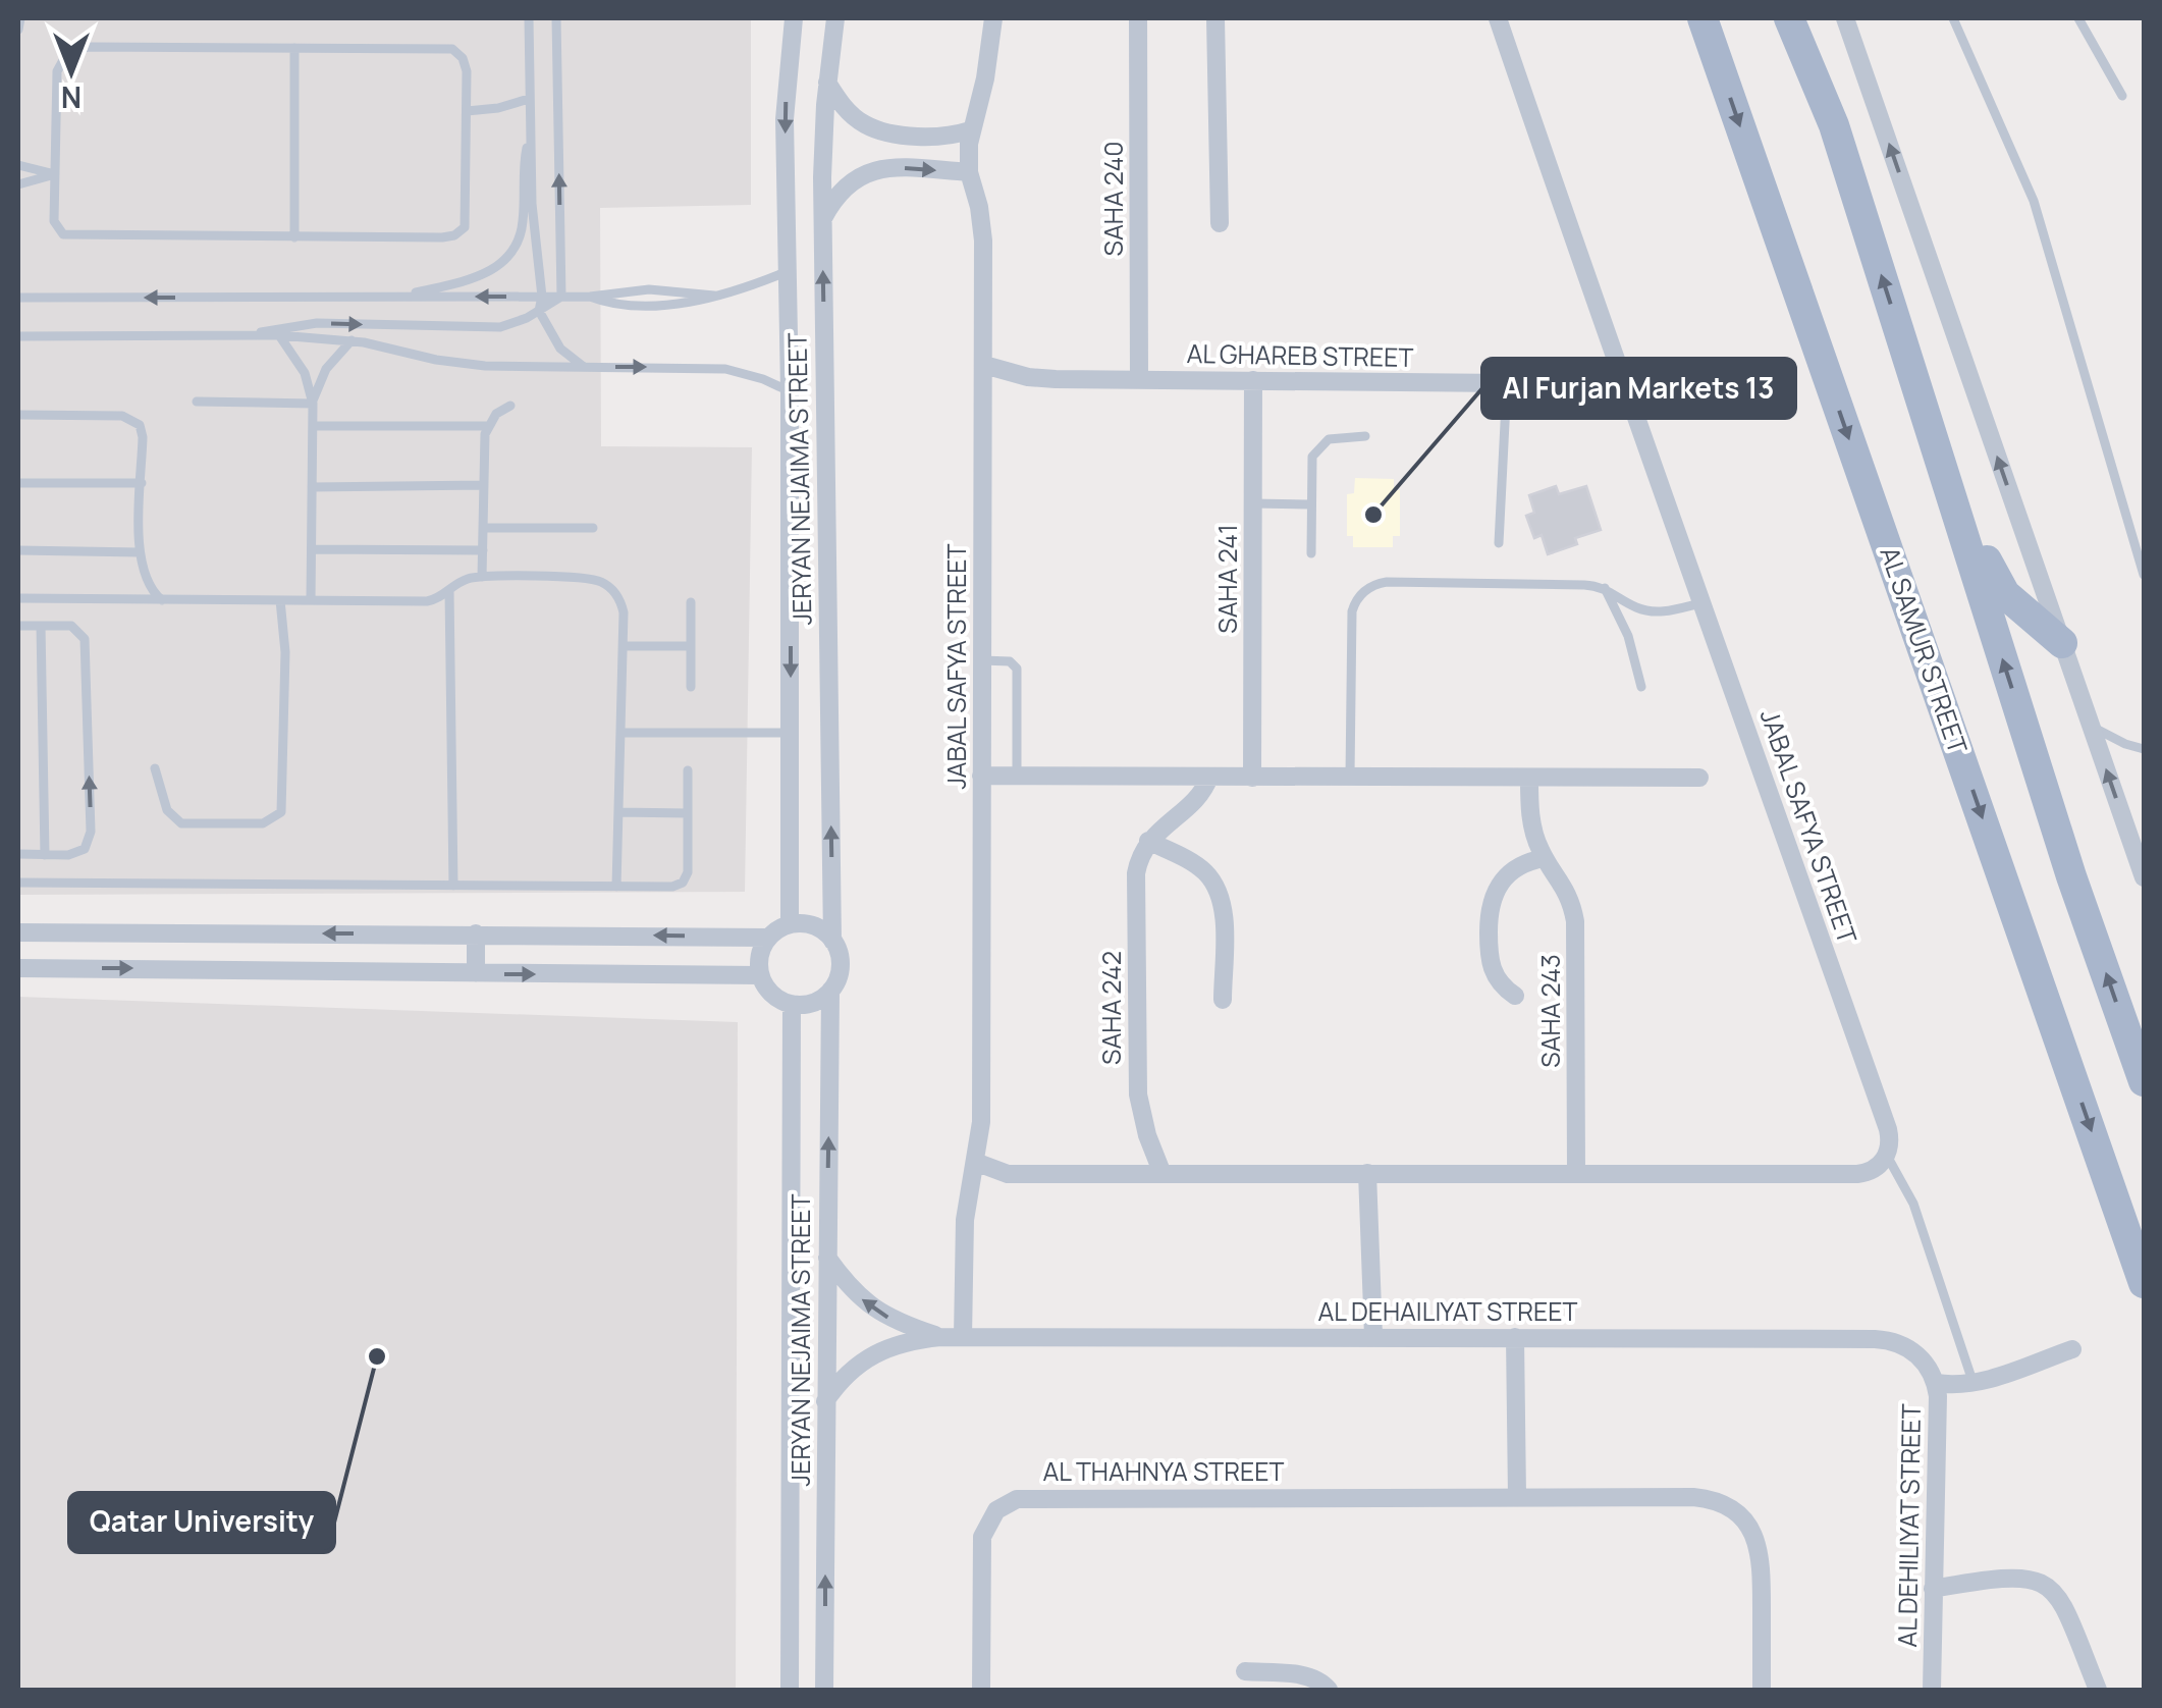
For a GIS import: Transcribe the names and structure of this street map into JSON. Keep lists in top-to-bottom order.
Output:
{
  "streets": {
    "main road": ["AL SAMUR STREET"],
    "street": [
      "SAHA 240",
      "AL GHAREB STREET",
      "JERYAN NEJAIMA STREET",
      "SAHA 241",
      "JABAL SAFYA STREET",
      "SAHA 242",
      "SAHA 243",
      "AL DEHAILIYAT STREET",
      "AL THAHNYA STREET",
      "AL DEHILIYAT STREET"
    ]
  },
  "crossings": [
    ["SAHA 240", "AL GHAREB STREET"],
    ["AL GHAREB STREET", "SAHA 241"],
    ["AL GHAREB STREET", "JABAL SAFYA STREET"],
    ["JERYAN NEJAIMA STREET", "AL DEHAILIYAT STREET"],
    ["JABAL SAFYA STREET", "AL DEHAILIYAT STREET"],
    ["AL DEHAILIYAT STREET", "AL DEHILIYAT STREET"]
  ],
  "places": ["Al Furjan Markets 13", "Qatar University"],
  "north": "bottom"
}
